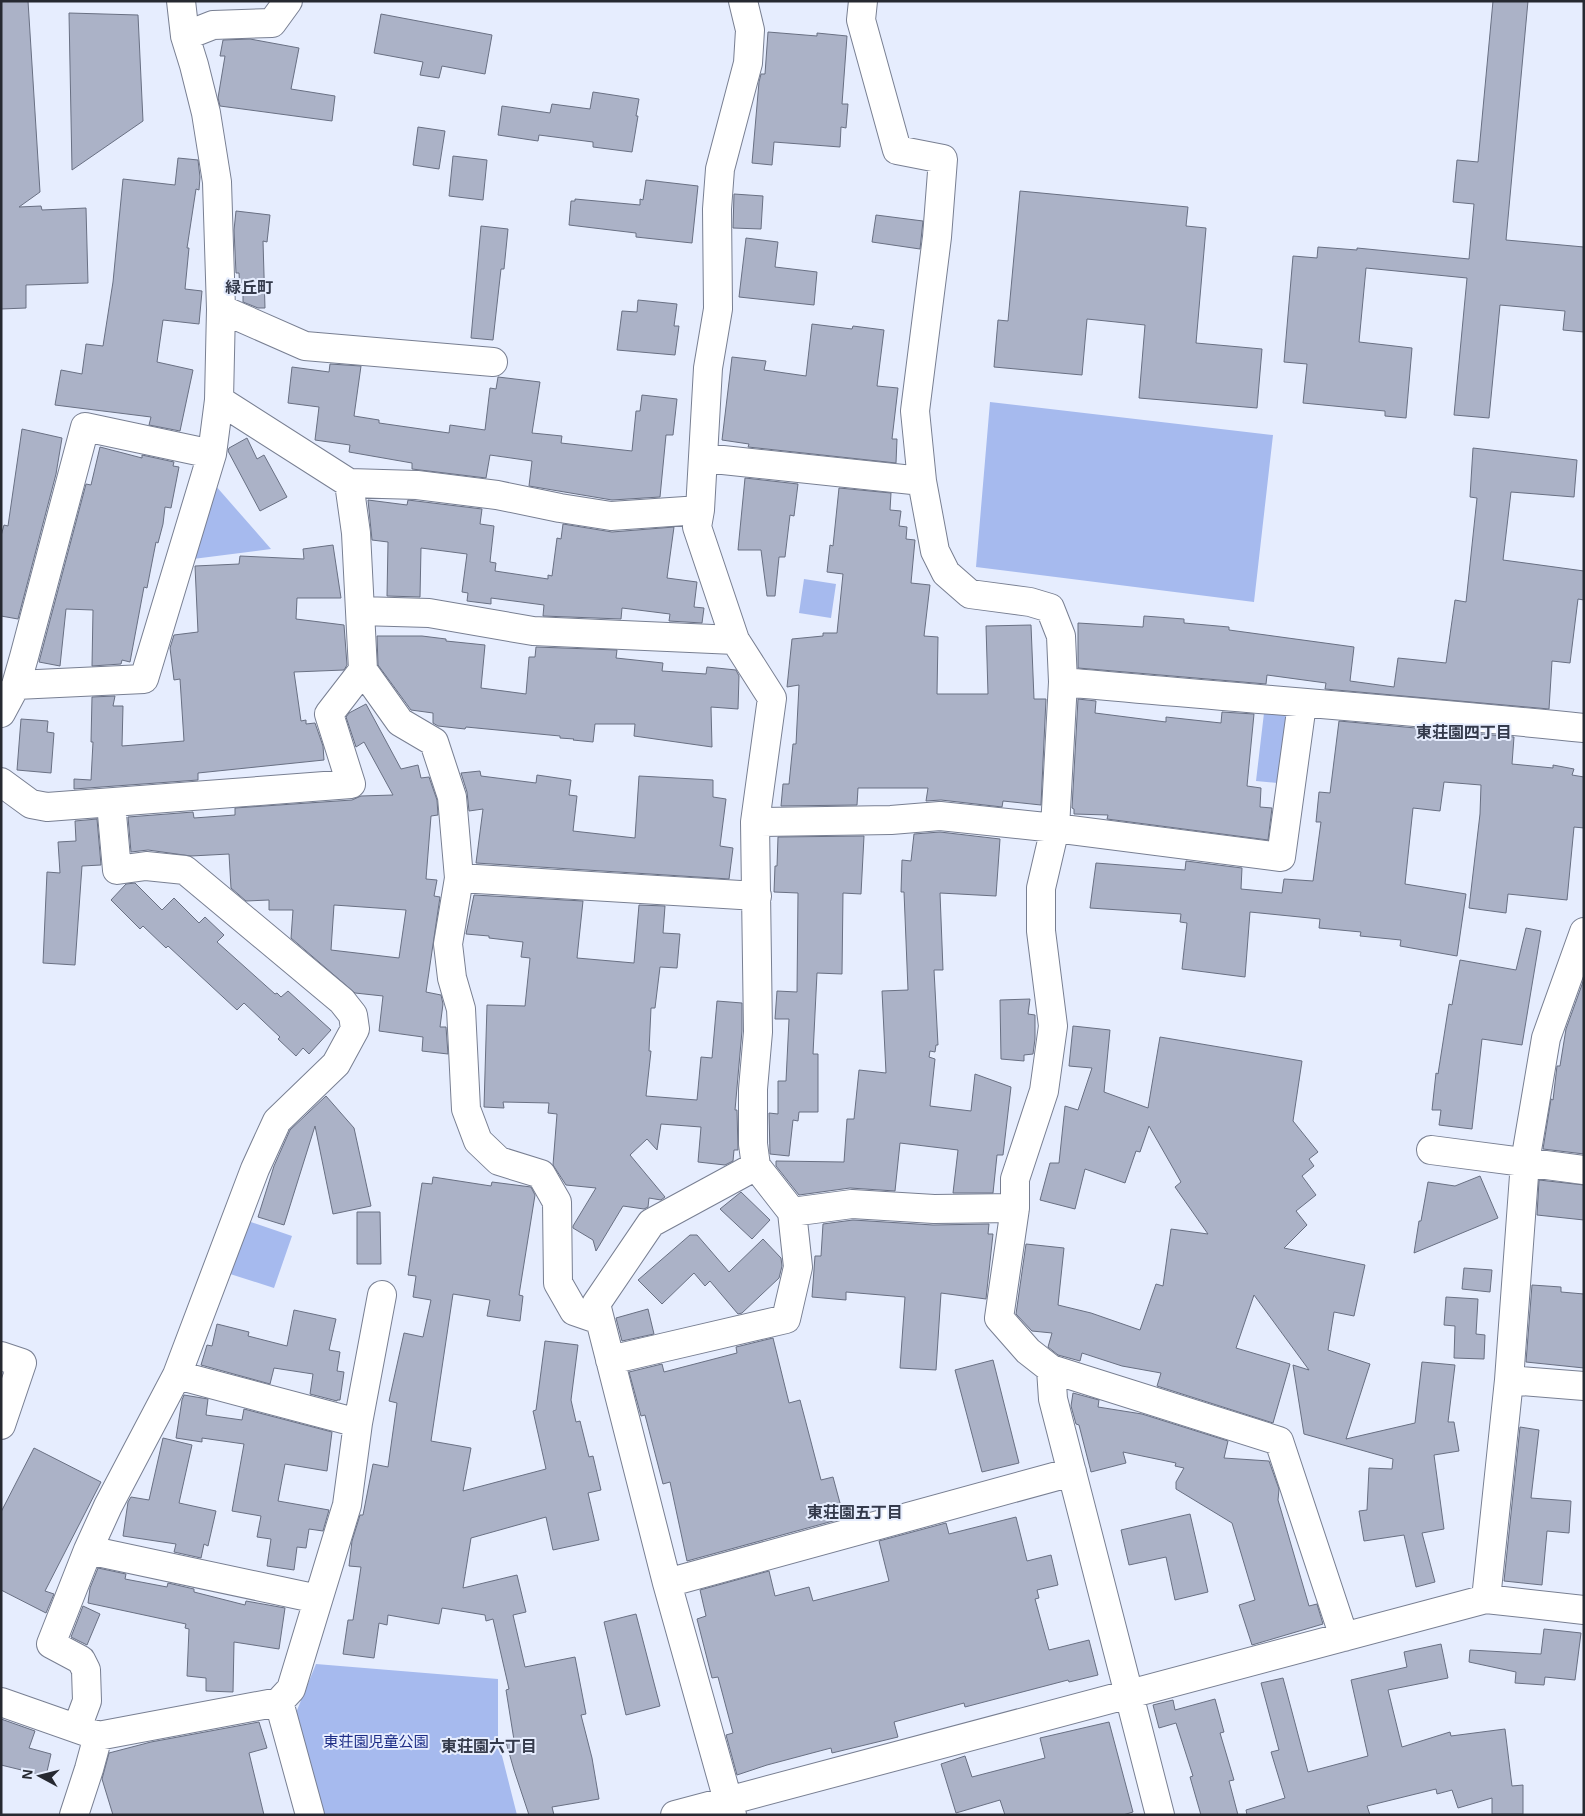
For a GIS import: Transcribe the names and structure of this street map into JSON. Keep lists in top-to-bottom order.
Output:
{
  "districts": [
    "緑丘町",
    "東荘園四丁目",
    "東荘園五丁目",
    "東荘園六丁目"
  ],
  "parks": ["東荘園児童公園"],
  "north": "left"
}
